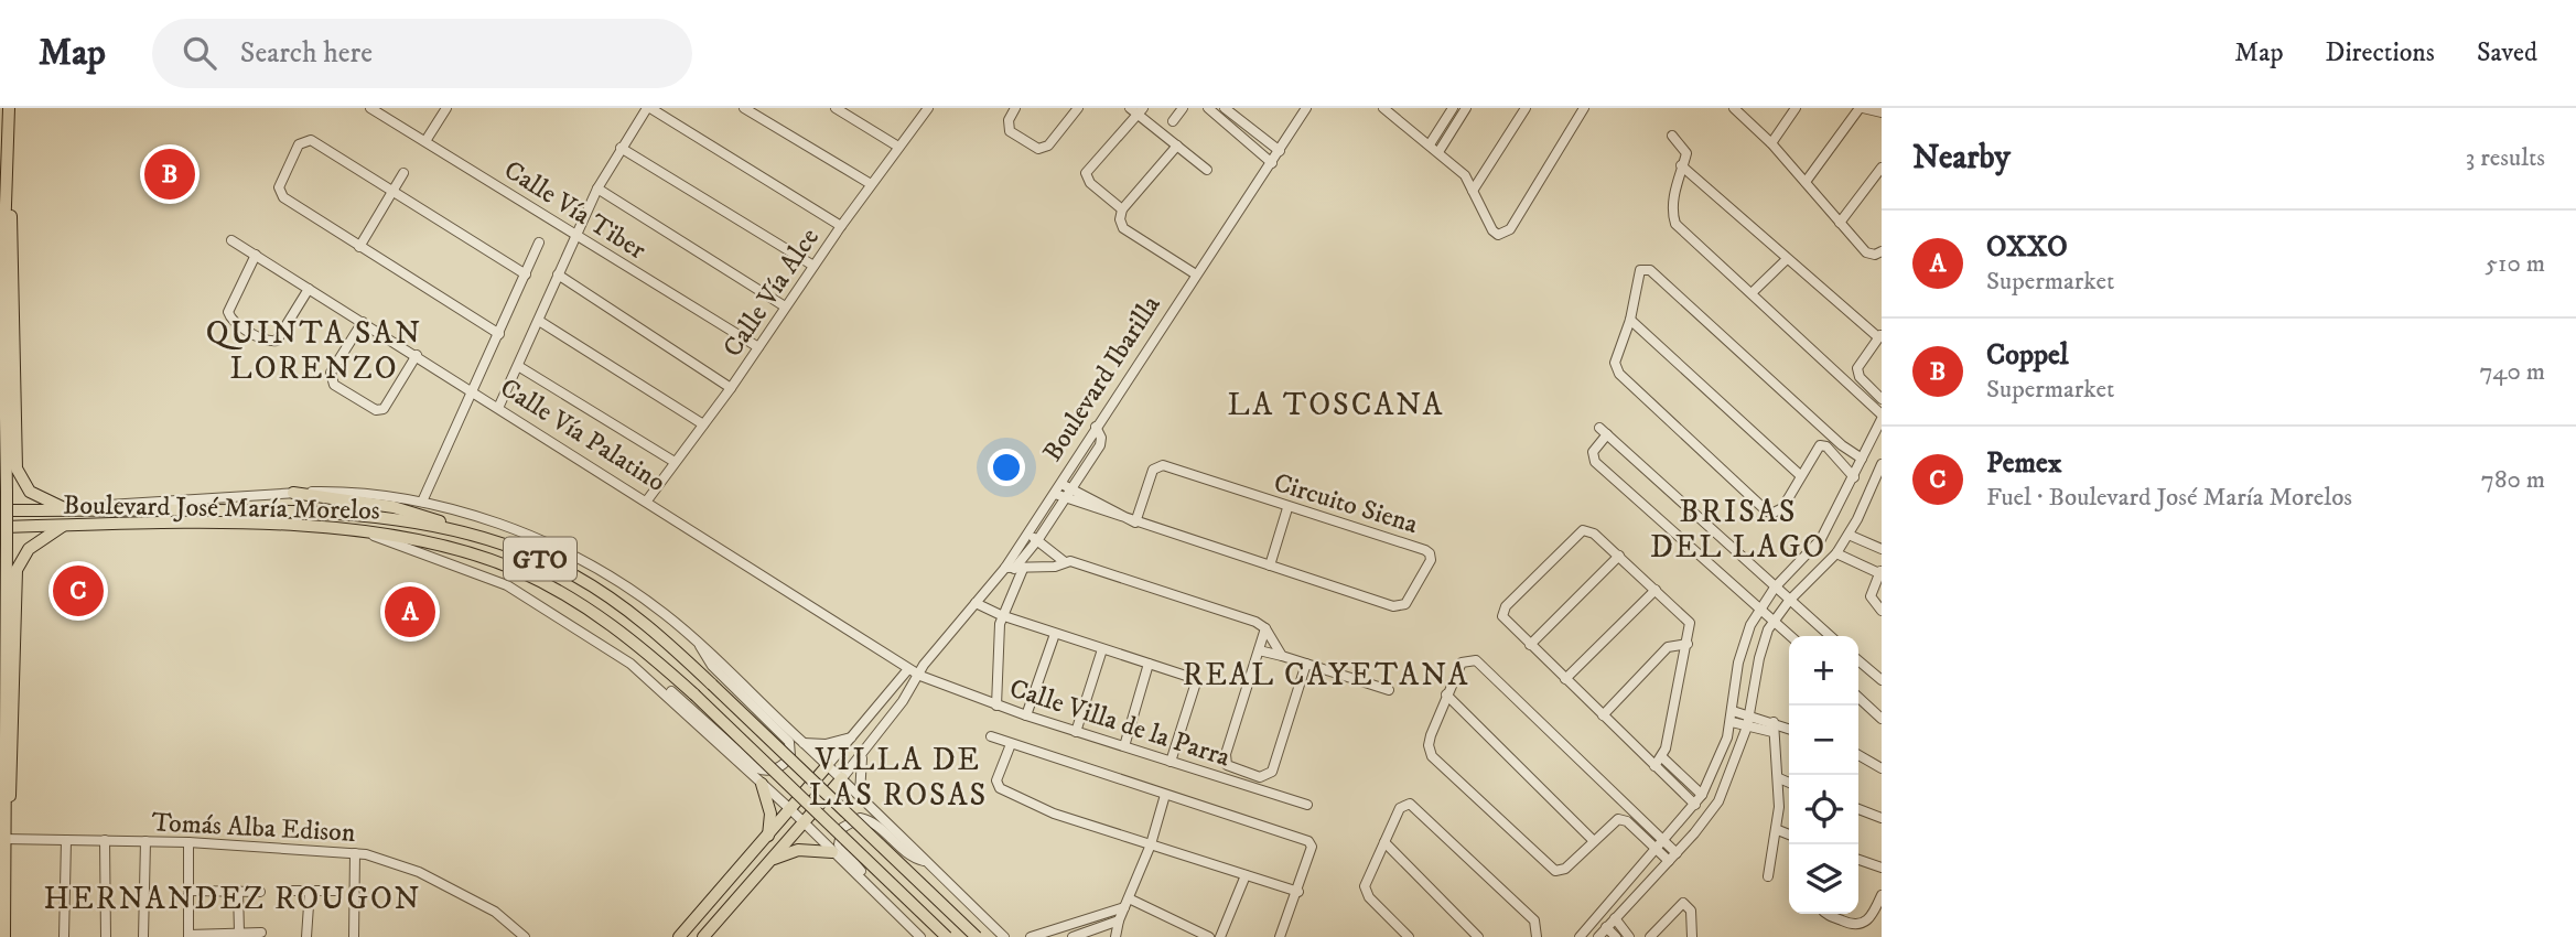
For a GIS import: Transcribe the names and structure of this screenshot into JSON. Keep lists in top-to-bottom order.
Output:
{
  "streets": {
    "main road": ["Boulevard José María Morelos", "GTO"],
    "street": [
      "Calle Vía Tiber",
      "Calle Vía Alce",
      "Boulevard Ibarilla",
      "Calle Vía Palatino",
      "Circuito Siena",
      "Calle Villa de la Parra",
      "Tomás Alba Edison"
    ]
  },
  "crossings": [
    ["Calle Vía Tiber", "Calle Vía Alce"],
    ["Calle Vía Alce", "Calle Vía Palatino"],
    ["Boulevard Ibarilla", "Calle Vía Palatino"],
    ["Boulevard Ibarilla", "Circuito Siena"],
    ["Boulevard Ibarilla", "Boulevard José María Morelos"],
    ["Boulevard Ibarilla", "Calle Villa de la Parra"],
    ["Calle Vía Palatino", "Calle Villa de la Parra"]
  ],
  "districts": [
    "QUINTA SAN LORENZO",
    "LA TOSCANA",
    "BRISAS DEL LAGO",
    "REAL CAYETANA",
    "VILLA DE LAS ROSAS",
    "HERNANDEZ ROUGON"
  ],
  "page": {
    "header": "Map",
    "search": "Search here",
    "nav": ["Map", "Directions", "Saved"],
    "heading": ["Nearby", "3 results"],
    "pins": ["B", "C", "A"],
    "list": [
      {
        "mark": "A",
        "name": "OXXO",
        "note": "Supermarket",
        "value": "510 m"
      },
      {
        "mark": "B",
        "name": "Coppel",
        "note": "Supermarket",
        "value": "740 m"
      },
      {
        "mark": "C",
        "name": "Pemex",
        "note": "Fuel · Boulevard José María Morelos",
        "value": "780 m"
      }
    ],
    "map_buttons": ["+", "−"]
  }
}
